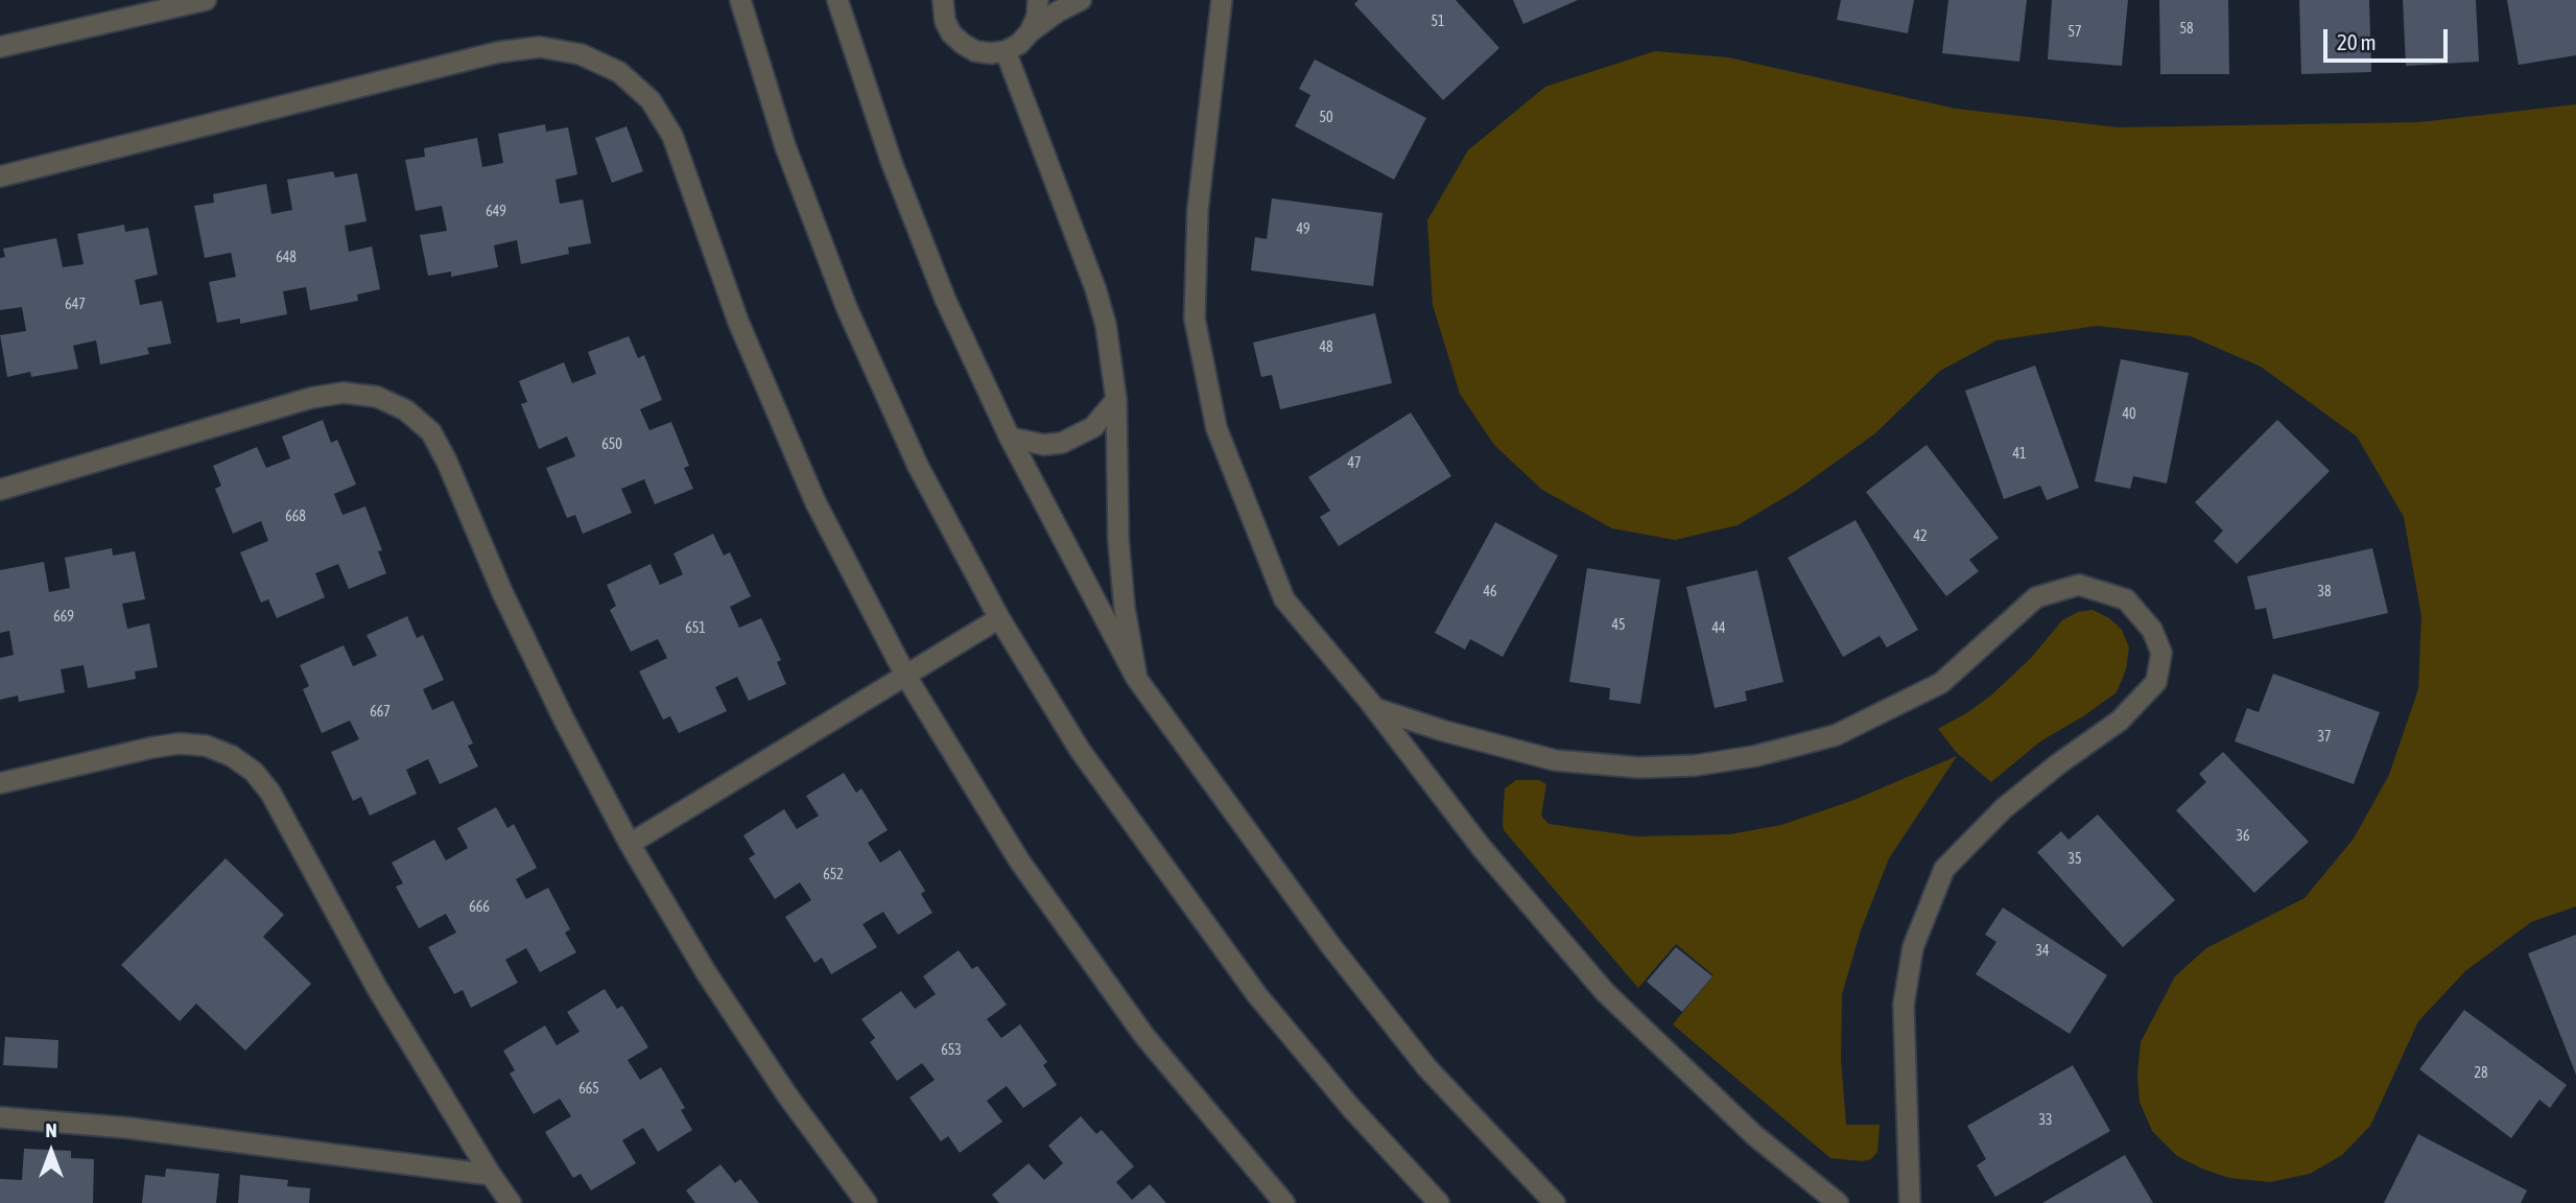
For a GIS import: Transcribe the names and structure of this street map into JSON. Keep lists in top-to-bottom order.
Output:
{
  "house_numbers": [
    "51",
    "58",
    "57",
    "50",
    "649",
    "49",
    "648",
    "647",
    "48",
    "40",
    "650",
    "41",
    "47",
    "668",
    "42",
    "46",
    "38",
    "669",
    "45",
    "651",
    "44",
    "667",
    "37",
    "36",
    "35",
    "652",
    "666",
    "34",
    "653",
    "28",
    "665",
    "33"
  ],
  "scale_bar": "20 m",
  "north": "top"
}
